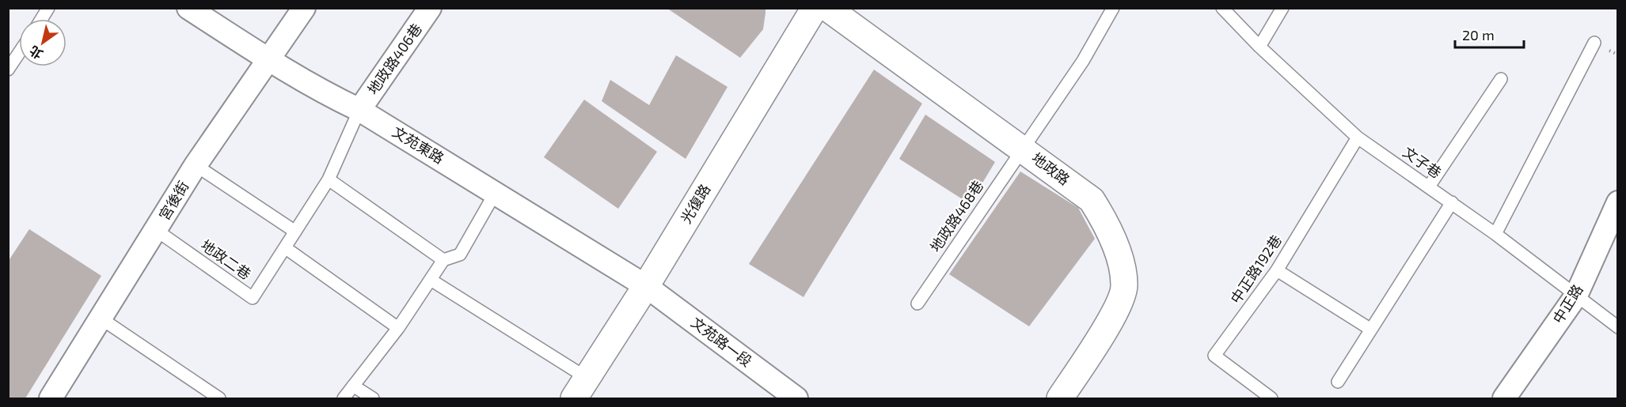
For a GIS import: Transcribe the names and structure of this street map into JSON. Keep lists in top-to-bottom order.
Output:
{
  "streets": {
    "street": [
      "地政路406巷",
      "文苑東路",
      "地政路",
      "宮後街",
      "光復路",
      "中正路",
      "文苑路一段"
    ],
    "lane": [
      "文子巷",
      "地政路468巷",
      "地政二巷",
      "中正路192巷"
    ]
  },
  "crossings": [
    ["地政路406巷", "文苑東路"],
    ["地政路406巷", "地政二巷"],
    ["文苑東路", "宮後街"],
    ["文苑東路", "光復路"],
    ["文苑東路", "地政二巷"],
    ["文苑東路", "文苑路一段"],
    ["文子巷", "中正路192巷"],
    ["文子巷", "中正路"],
    ["地政路", "地政路468巷"],
    ["宮後街", "地政二巷"],
    ["光復路", "文苑路一段"]
  ],
  "scale_bar": "20 m",
  "north": "bottom left"
}
